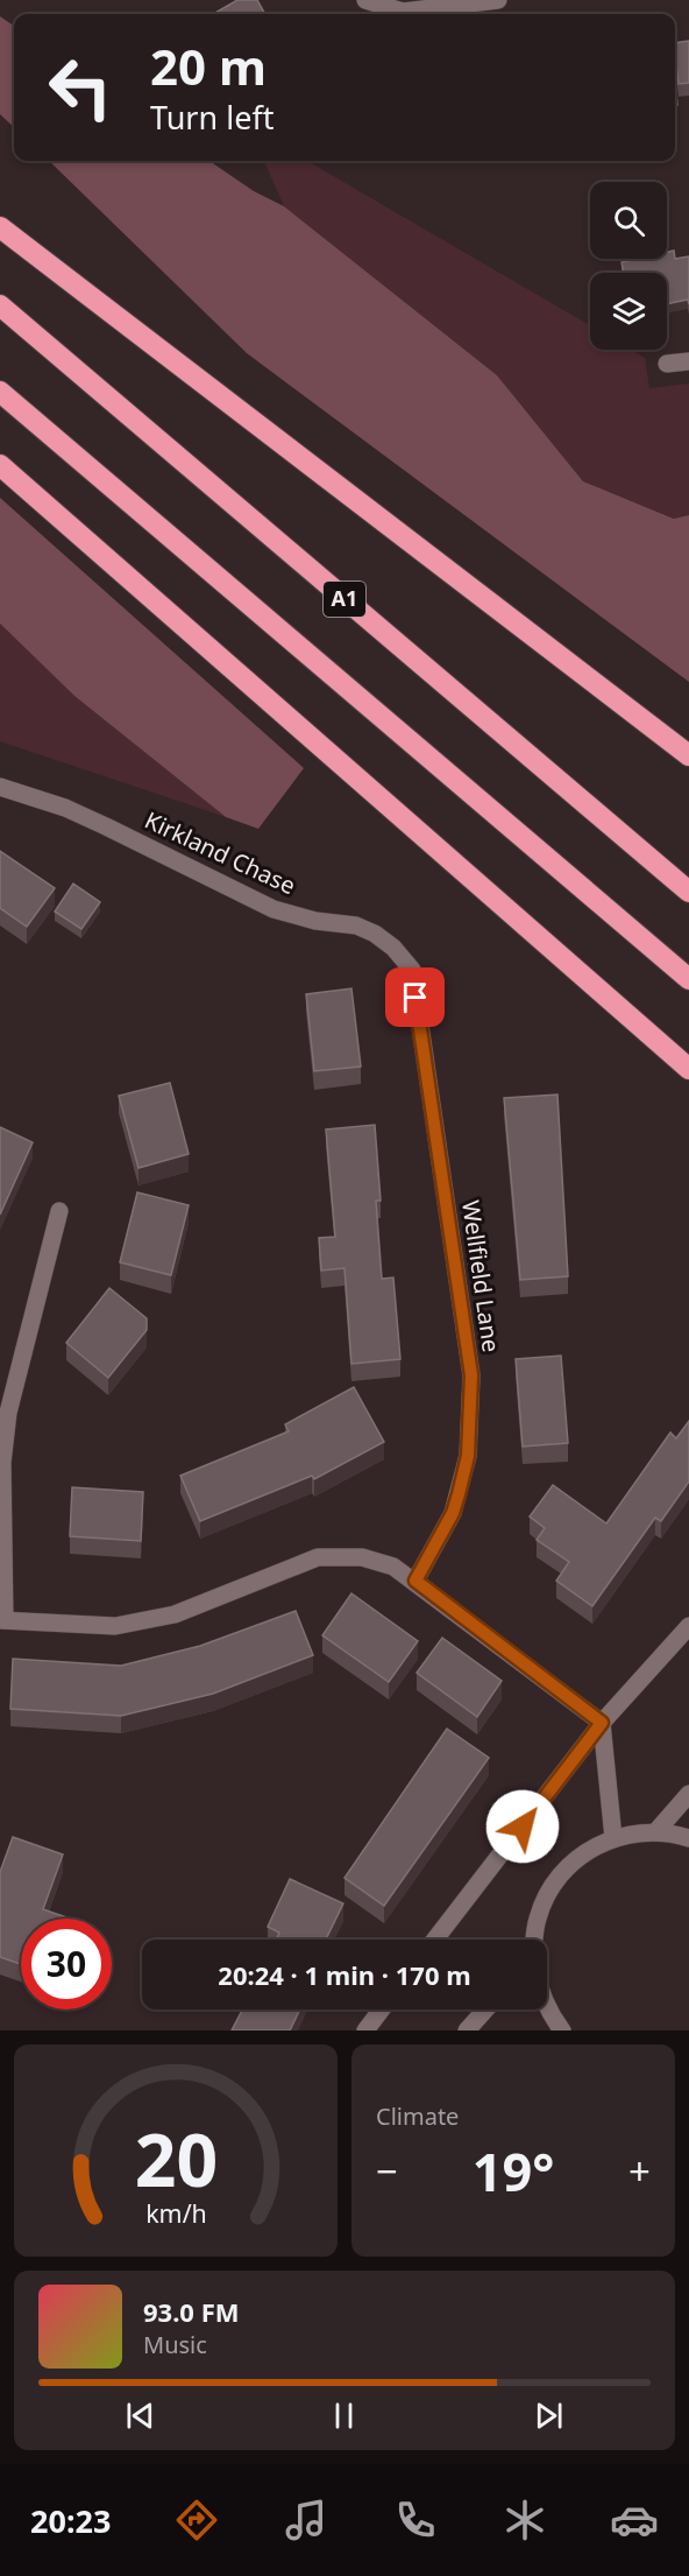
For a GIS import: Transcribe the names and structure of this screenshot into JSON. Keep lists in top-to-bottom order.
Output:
{
  "streets": {
    "highway": ["A1"],
    "street": ["Kirkland Chase", "Wellfield Lane"]
  },
  "crossings": [
    ["Kirkland Chase", "Wellfield Lane"]
  ],
  "page": {
    "turn": ["20 m", "Turn left"],
    "limit": "30",
    "trip": "20:24 · 1 min · 170 m",
    "tile": "Climate",
    "heat": ["−", "19°", "+"],
    "song": ["93.0 FM", "Music"],
    "tabs": "20:23",
    "gauge": ["20", "km/h"]
  }
}
